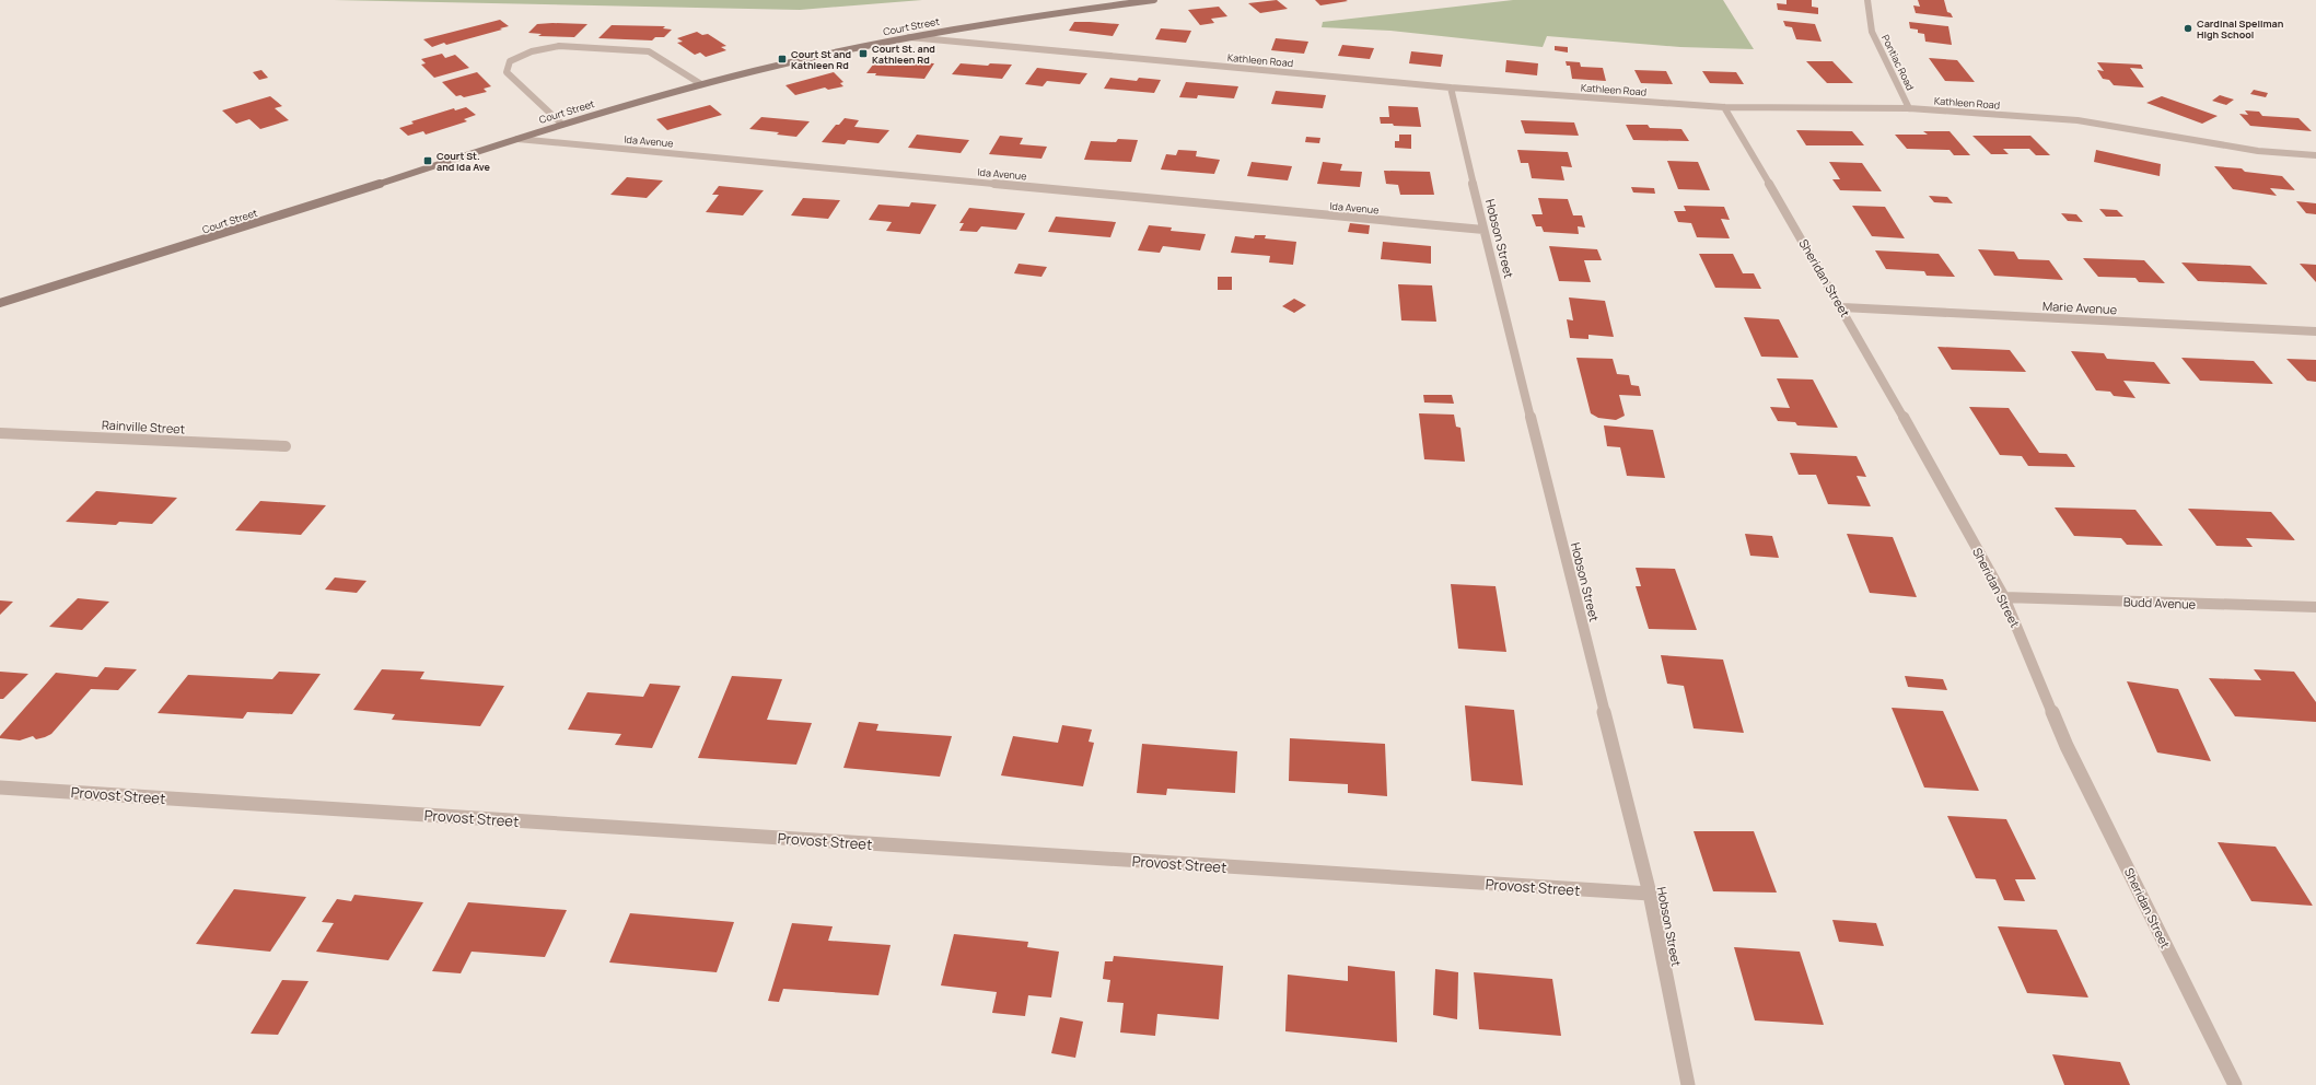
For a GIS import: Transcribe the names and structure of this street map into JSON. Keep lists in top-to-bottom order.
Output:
{
  "streets": {
    "street": [
      "Court Street",
      "Kathleen Road",
      "Pontiac Road",
      "Ida Avenue",
      "Hobson Street",
      "Sheridan Street",
      "Marie Avenue",
      "Rainville Street",
      "Budd Avenue",
      "Provost Street"
    ]
  },
  "crossings": [
    ["Court Street", "Kathleen Road"],
    ["Court Street", "Ida Avenue"],
    ["Kathleen Road", "Pontiac Road"],
    ["Kathleen Road", "Hobson Street"],
    ["Kathleen Road", "Sheridan Street"],
    ["Ida Avenue", "Hobson Street"],
    ["Hobson Street", "Provost Street"],
    ["Sheridan Street", "Marie Avenue"],
    ["Sheridan Street", "Budd Avenue"]
  ],
  "places": {
    "other": ["Cardinal Spellman High School"],
    "transit": ["Court St. and Kathleen Rd", "Court St and Kathleen Rd", "Court St. and Ida Ave"]
  }
}
